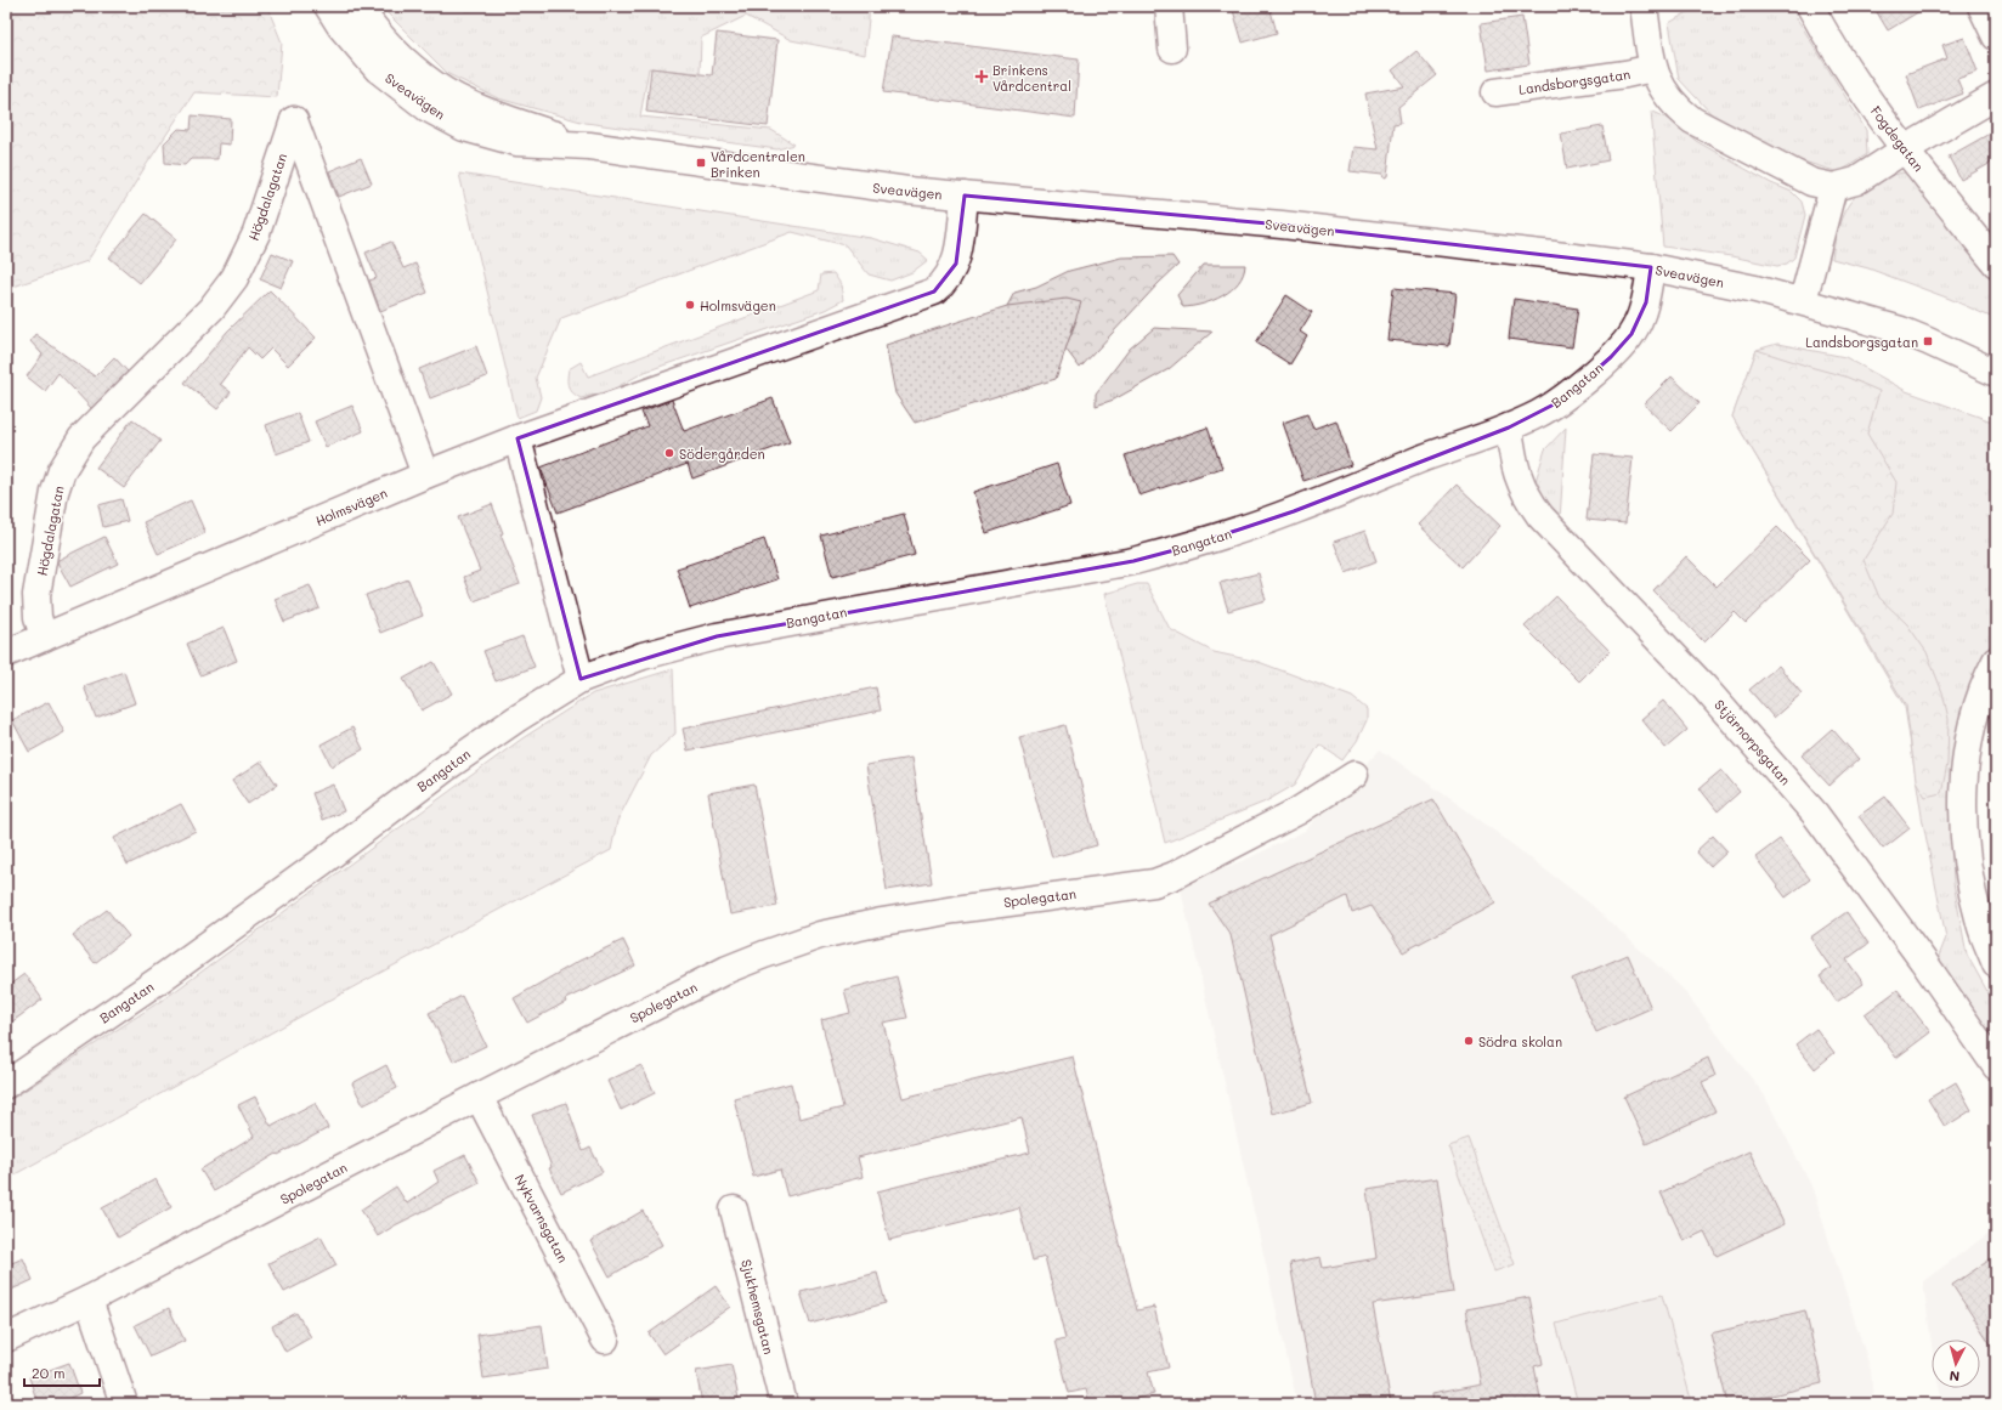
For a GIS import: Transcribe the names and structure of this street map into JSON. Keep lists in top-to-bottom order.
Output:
{
  "streets": {
    "street": [
      "Landsborgsgatan",
      "Sveavägen",
      "Fogdegatan",
      "Högdalagatan",
      "Bangatan",
      "Holmsvägen",
      "Stjärnorpsgatan",
      "Spolegatan",
      "Nykvarnsgatan",
      "Sjukhemsgatan"
    ]
  },
  "crossings": [
    ["Sveavägen", "Bangatan"],
    ["Sveavägen", "Holmsvägen"],
    ["Högdalagatan", "Holmsvägen"],
    ["Bangatan", "Stjärnorpsgatan"],
    ["Spolegatan", "Nykvarnsgatan"]
  ],
  "places": {
    "health": ["Brinkens Vårdcentral"],
    "transit": ["Vårdcentralen Brinken", "Landsborgsgatan"],
    "other": ["Holmsvägen", "Södergården", "Södra skolan"]
  },
  "scale_bar": "20 m",
  "north": "bottom"
}
